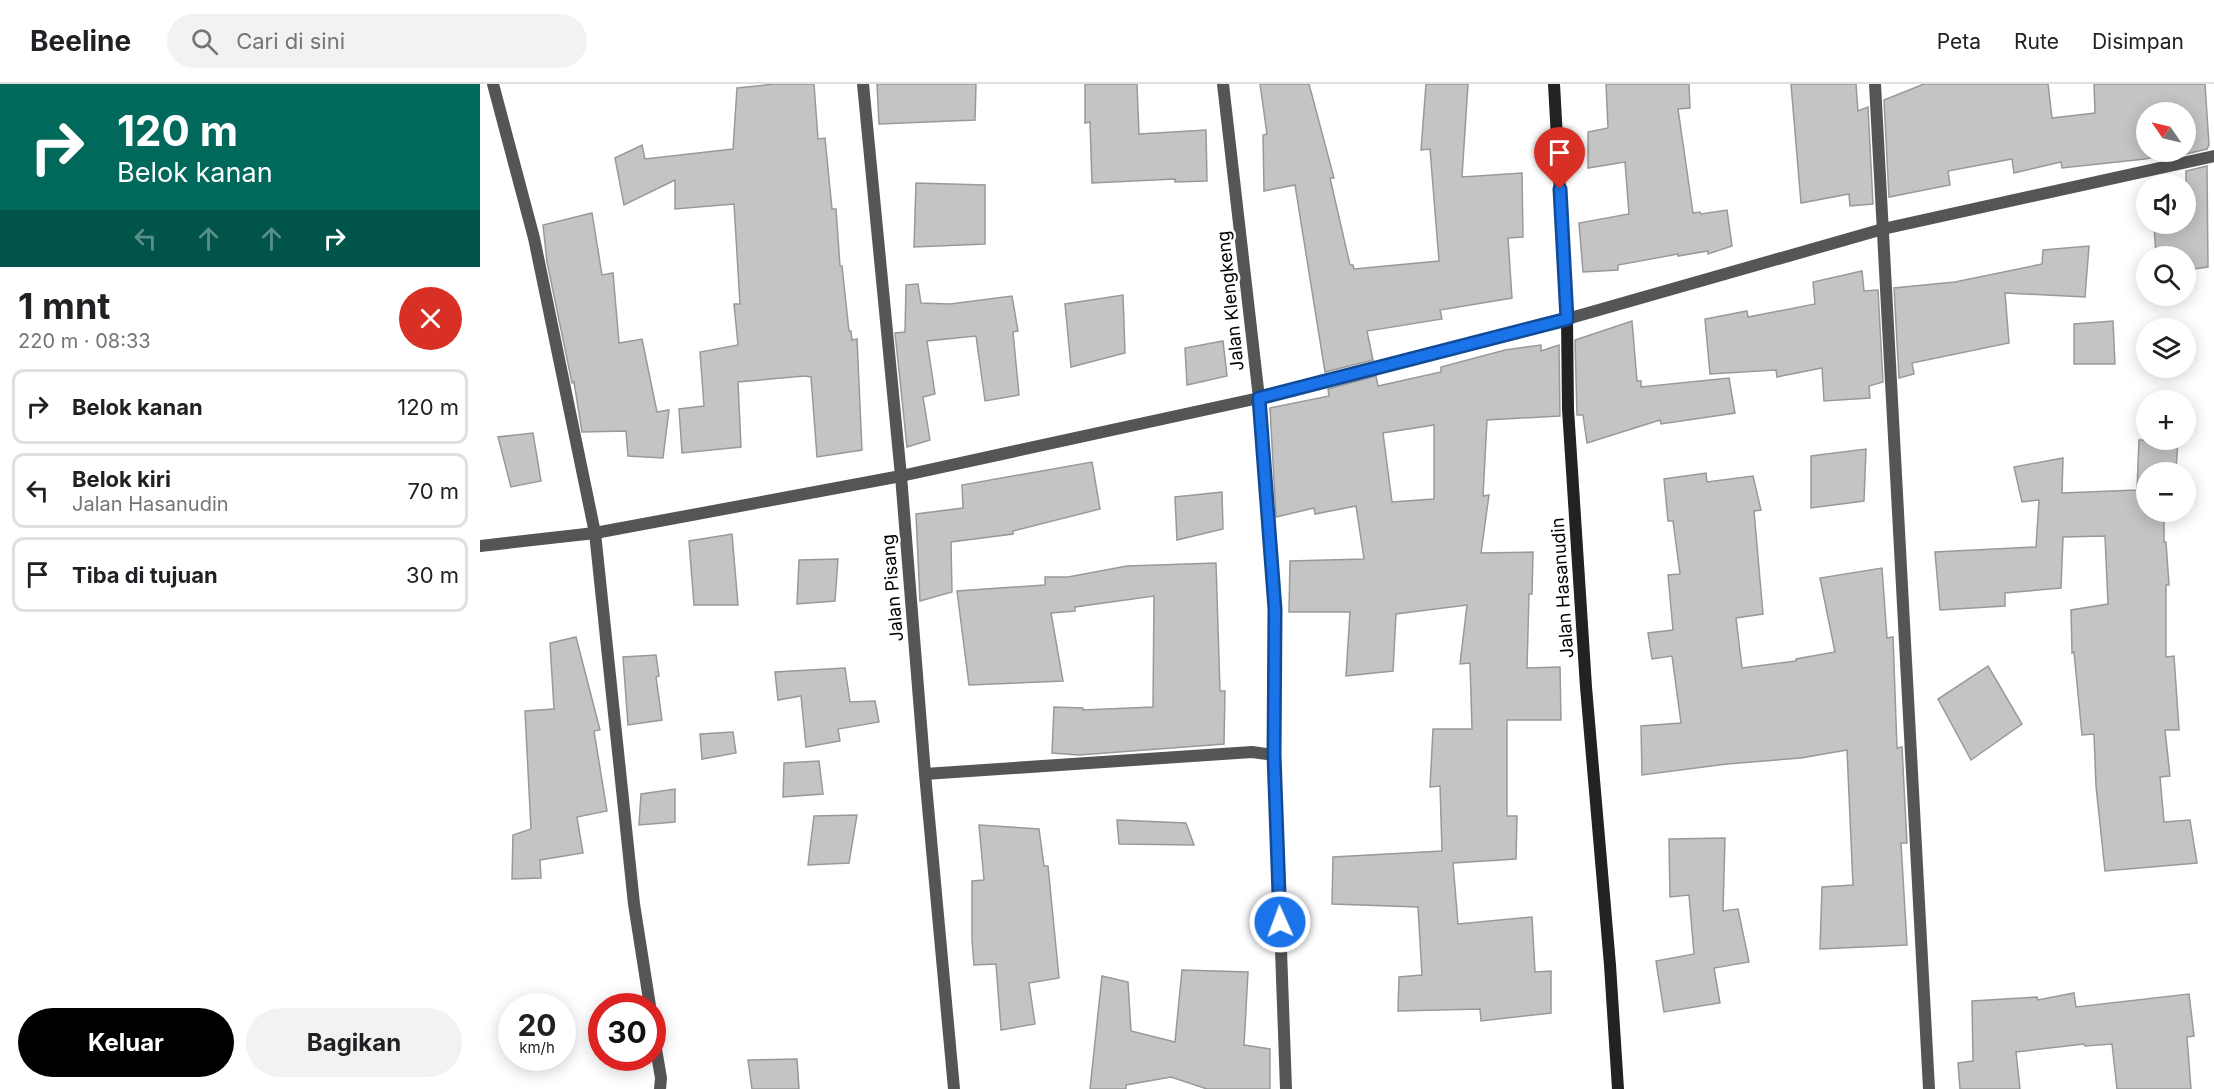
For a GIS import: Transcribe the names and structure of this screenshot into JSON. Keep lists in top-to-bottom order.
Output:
{
  "streets": {
    "main road": ["Jalan Hasanudin"],
    "street": ["Jalan Klengkeng", "Jalan Pisang"]
  },
  "north": "top left",
  "page": {
    "header": "Beeline",
    "search": "Cari di sini",
    "nav": ["Peta", "Rute", "Disimpan"],
    "turn": ["120 m", "Belok kanan"],
    "map_buttons": ["+", "−"],
    "heading": ["1 mnt", "220 m · 08:33"],
    "list": [
      {
        "name": "Belok kanan",
        "value": "120 m"
      },
      {
        "name": "Belok kiri",
        "note": "Jalan Hasanudin",
        "value": "70 m"
      },
      {
        "name": "Tiba di tujuan",
        "value": "30 m"
      }
    ],
    "speed": "20 km/h",
    "limit": "30",
    "buttons": ["Keluar", "Bagikan"]
  }
}
